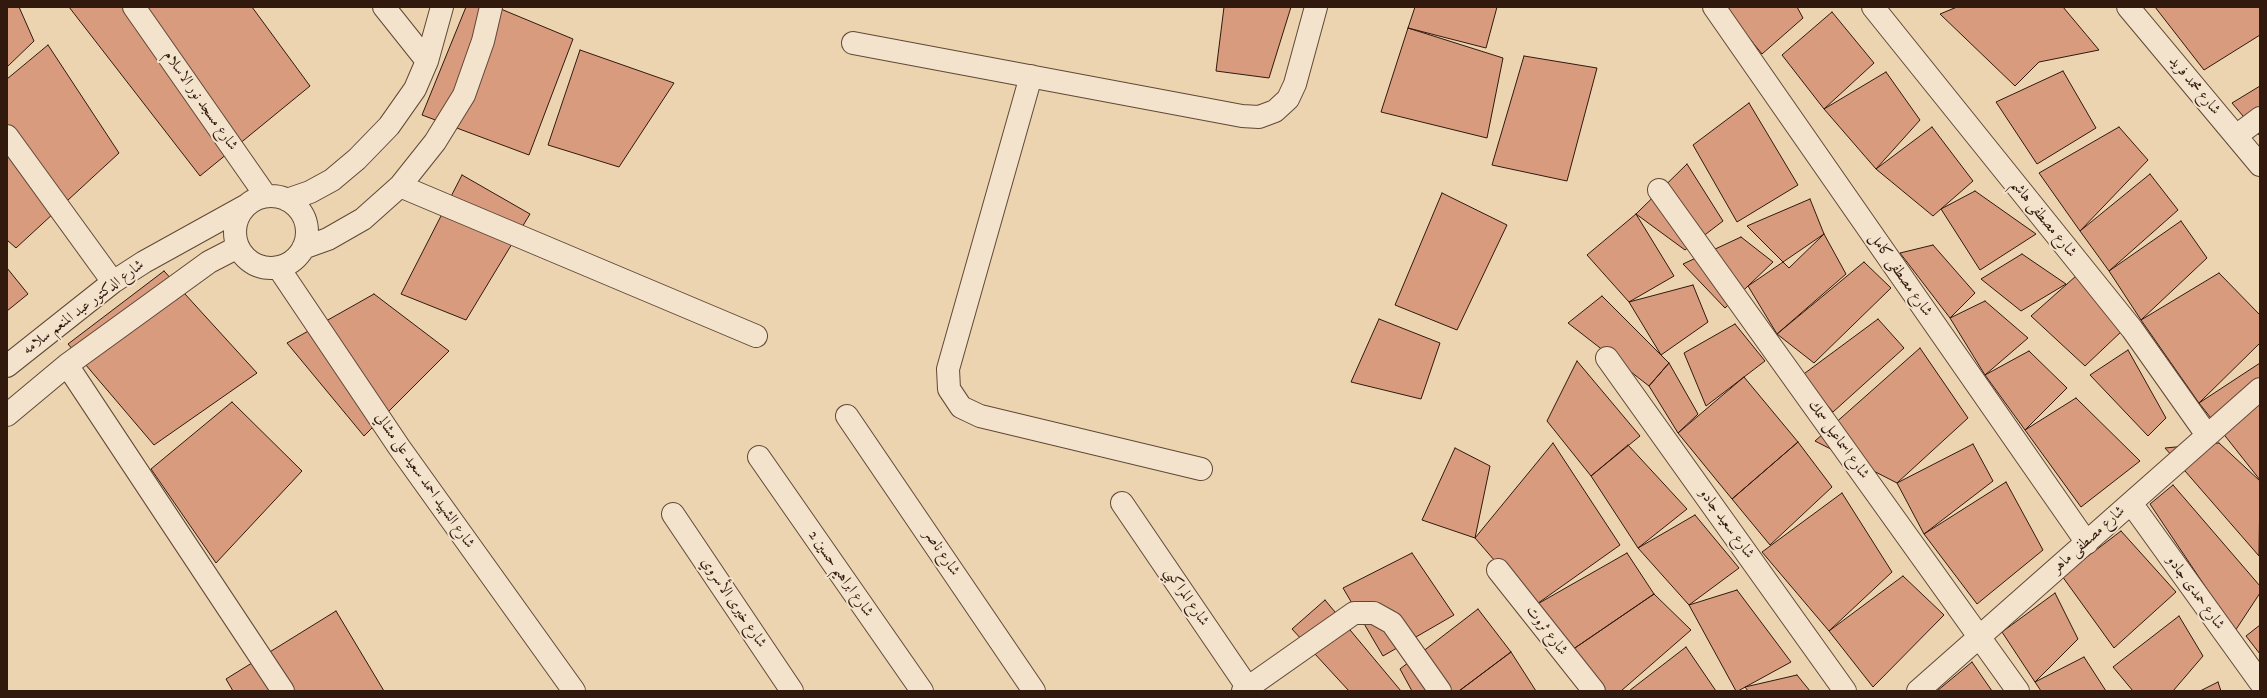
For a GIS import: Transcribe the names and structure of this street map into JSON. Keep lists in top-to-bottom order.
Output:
{
  "streets": {
    "street": [
      "شارع محمد فريد",
      "شارع مسجد نور الاسلام",
      "شارع مصطفى هاشم",
      "شارع مصطفى كامل",
      "شارع الدكتور عبد المنعم سلامه",
      "شارع اسماعيل سمك",
      "شارع الشهيد احمد سعيد على مشالي",
      "شارع سعيد جادو",
      "شارع مصطفى ماهر",
      "شارع ناصر",
      "شارع ابراهيم حسين 2",
      "شارع حمدى جادو",
      "شارع المراكبي",
      "شارع خيرى الأسروي",
      "شارع ثروت"
    ]
  },
  "crossings": [
    ["شارع مسجد نور الاسلام", "شارع الدكتور عبد المنعم سلامه"],
    ["شارع مسجد نور الاسلام", "شارع الشهيد احمد سعيد على مشالي"],
    ["شارع مصطفى هاشم", "شارع مصطفى ماهر"],
    ["شارع مصطفى كامل", "شارع مصطفى ماهر"],
    ["شارع الدكتور عبد المنعم سلامه", "شارع الشهيد احمد سعيد على مشالي"],
    ["شارع اسماعيل سمك", "شارع مصطفى ماهر"],
    ["شارع مصطفى ماهر", "شارع حمدى جادو"]
  ]
}
